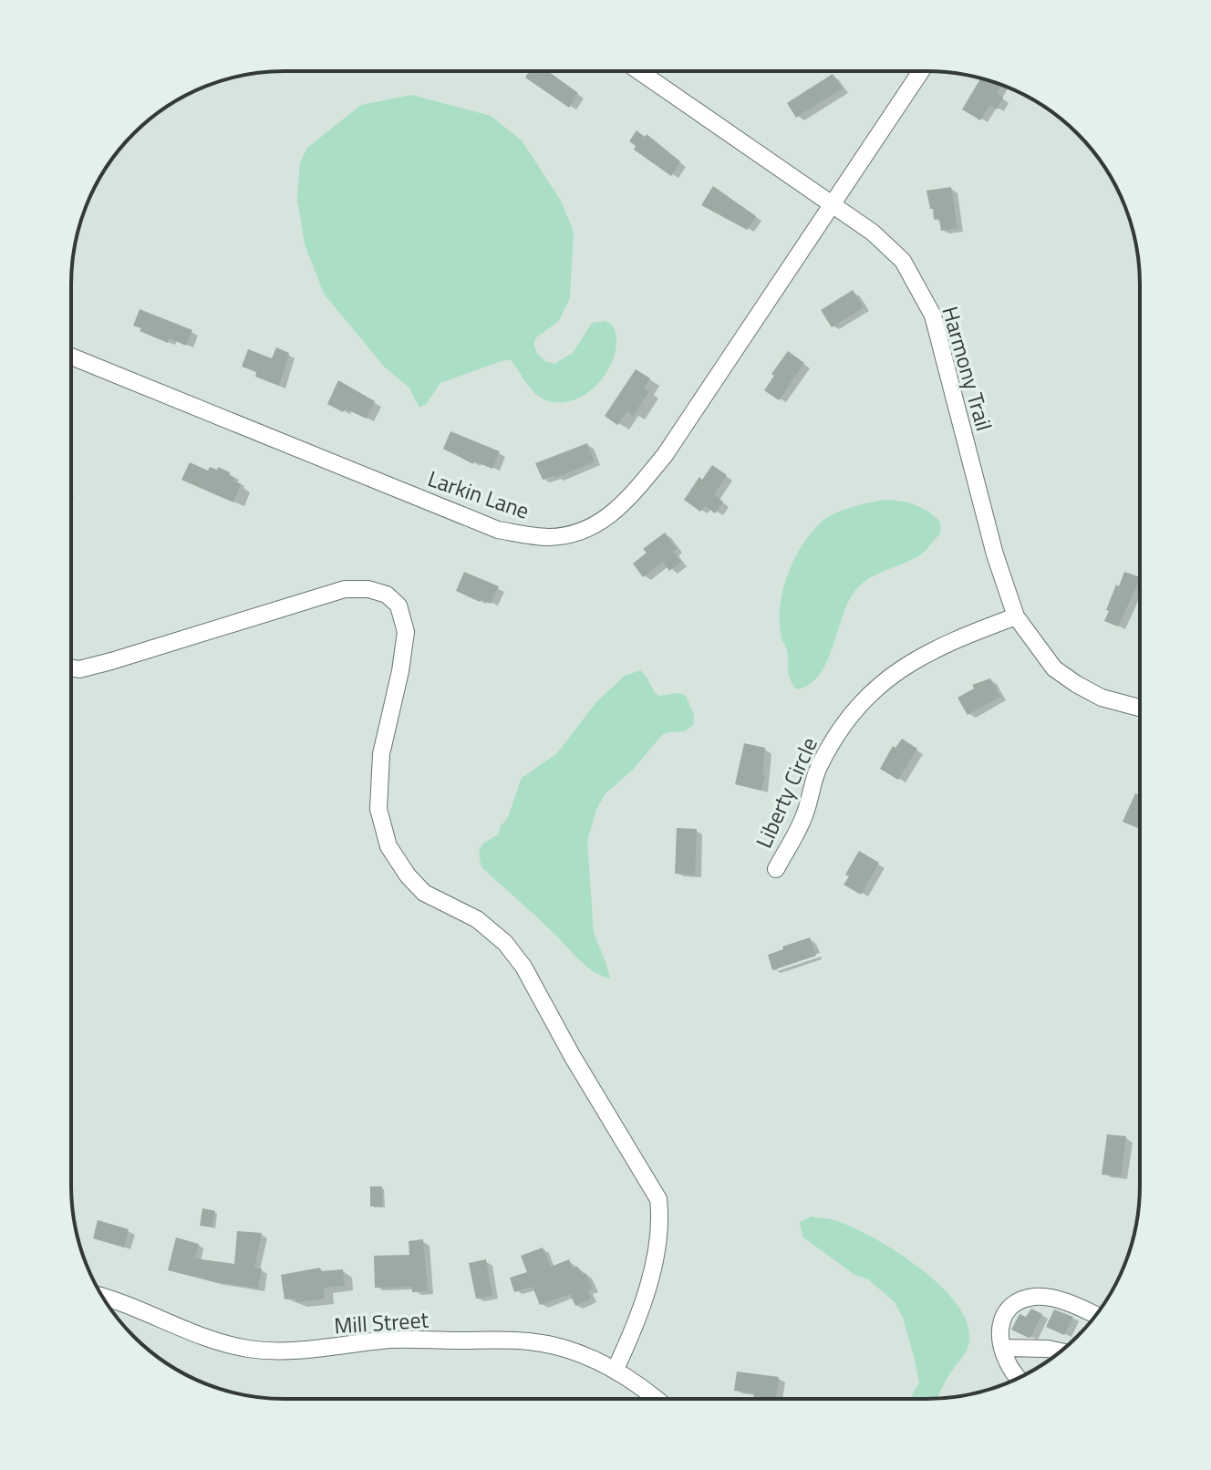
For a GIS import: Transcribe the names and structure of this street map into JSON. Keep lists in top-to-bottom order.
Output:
{
  "streets": {
    "street": [
      "Harmony Trail",
      "Larkin Lane",
      "Liberty Circle",
      "Mill Street"
    ]
  },
  "crossings": [
    ["Harmony Trail", "Larkin Lane"],
    ["Harmony Trail", "Liberty Circle"]
  ]
}
